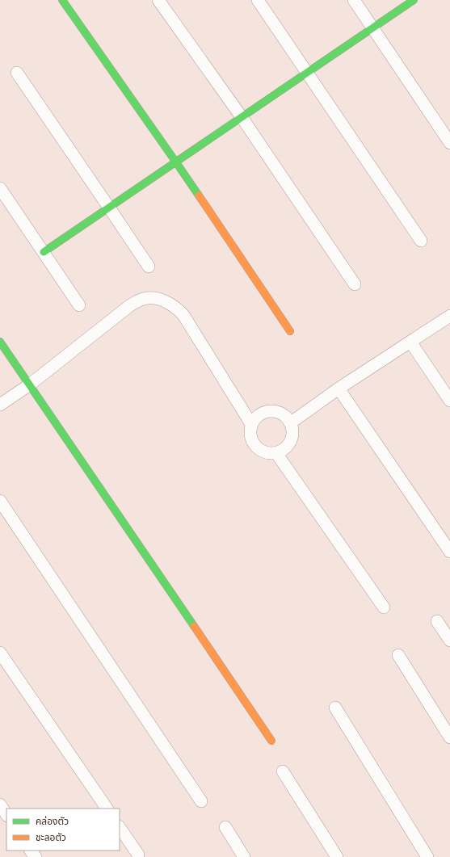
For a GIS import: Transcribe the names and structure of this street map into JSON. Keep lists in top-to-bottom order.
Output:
{
  "legend": ["คล่องตัว", "ชะลอตัว"]
}
